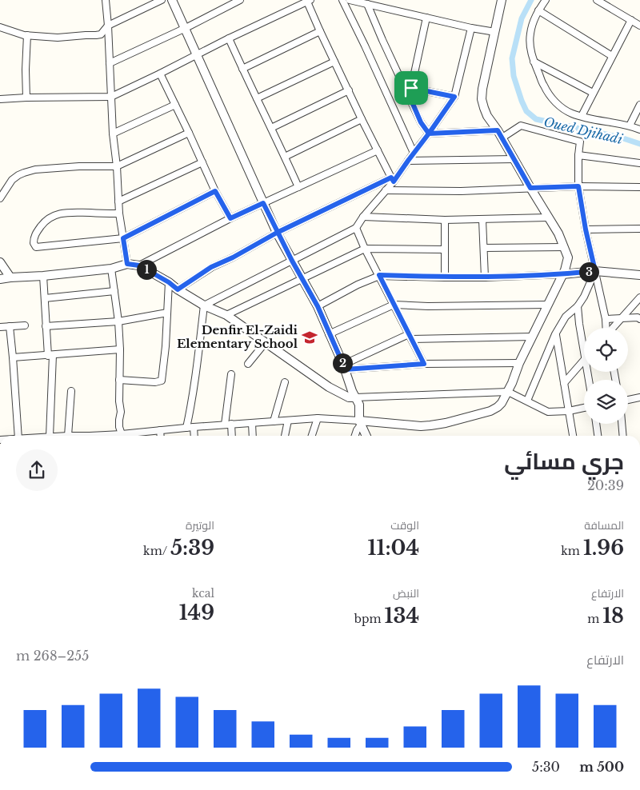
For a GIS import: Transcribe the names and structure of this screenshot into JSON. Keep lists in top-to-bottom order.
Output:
{
  "water": ["Oued Djihadi"],
  "places": {
    "school or university": ["Denfir El-Zaidi Elementary School"]
  },
  "page": {
    "pins": ["1", "3", "2"],
    "heading": ["جري مسائي", "20:39"],
    "stats": [
      ["المسافة", "1.96 km"],
      ["الوقت", "11:04"],
      ["الوتيرة", "5:39 /km"],
      ["الارتفاع", "18 m"],
      ["النبض", "134 bpm"],
      ["kcal", "149"]
    ],
    "chart": ["الارتفاع", "255–268 m"],
    "list": [
      {
        "name": "500 m",
        "note": "5:30"
      }
    ]
  }
}
